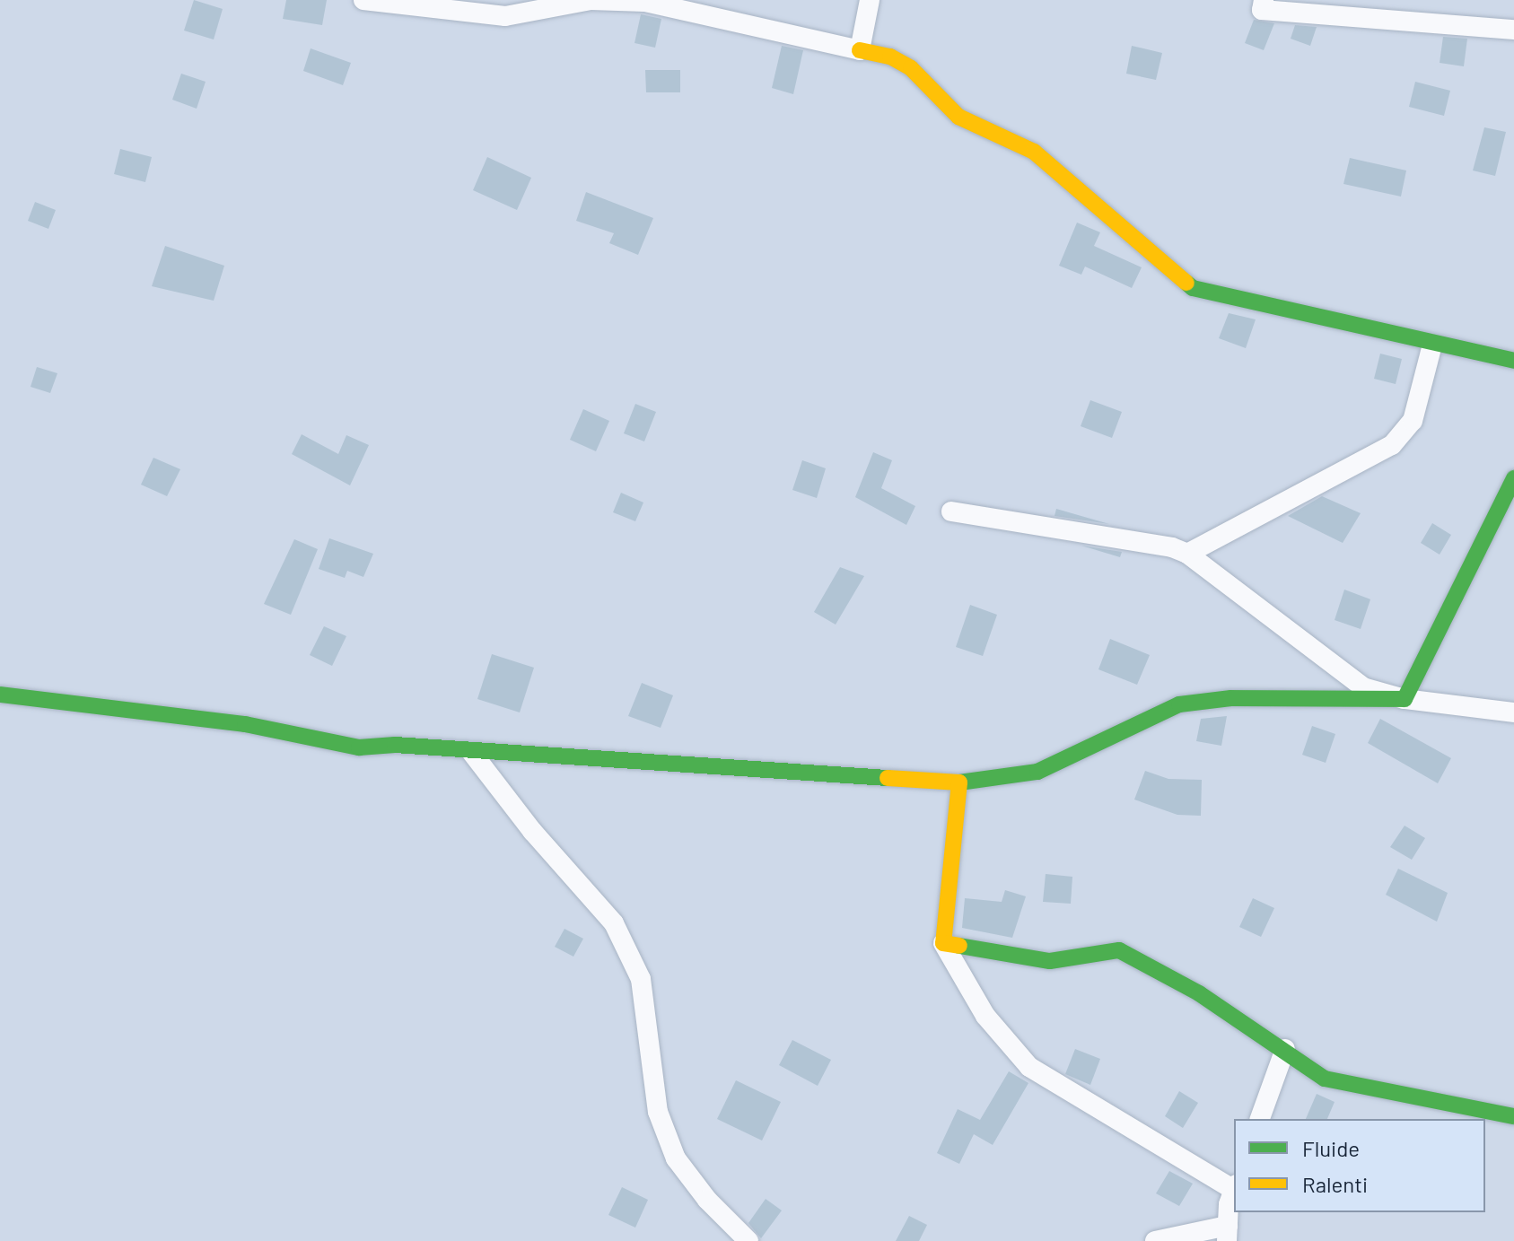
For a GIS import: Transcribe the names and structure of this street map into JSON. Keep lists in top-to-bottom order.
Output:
{
  "legend": ["Fluide", "Ralenti"]
}
